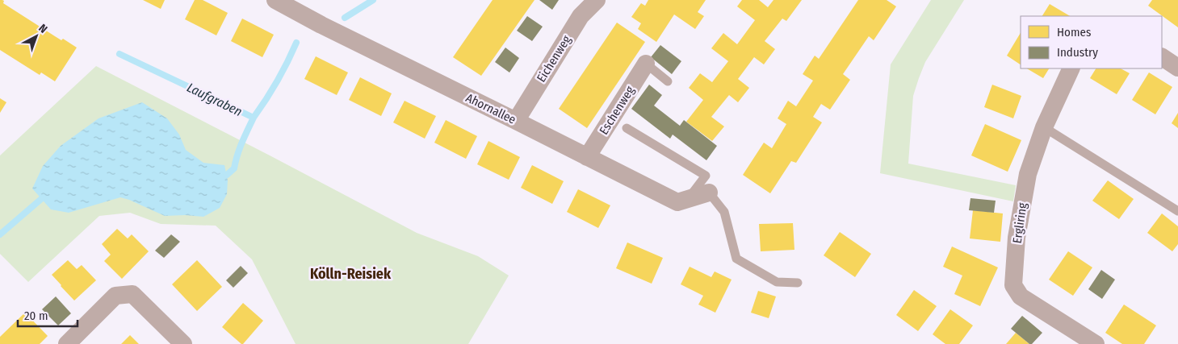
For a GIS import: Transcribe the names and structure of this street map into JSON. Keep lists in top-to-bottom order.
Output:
{
  "streets": {
    "street": [
      "Eichenweg",
      "Ahornallee",
      "Eschenweg",
      "Ergliring"
    ]
  },
  "crossings": [
    ["Eichenweg", "Ahornallee"],
    ["Ahornallee", "Eschenweg"]
  ],
  "districts": ["Kölln-Reisiek"],
  "water": ["Laufgraben"],
  "legend": ["Homes", "Industry"],
  "scale_bar": "20 m",
  "north": "top right"
}
